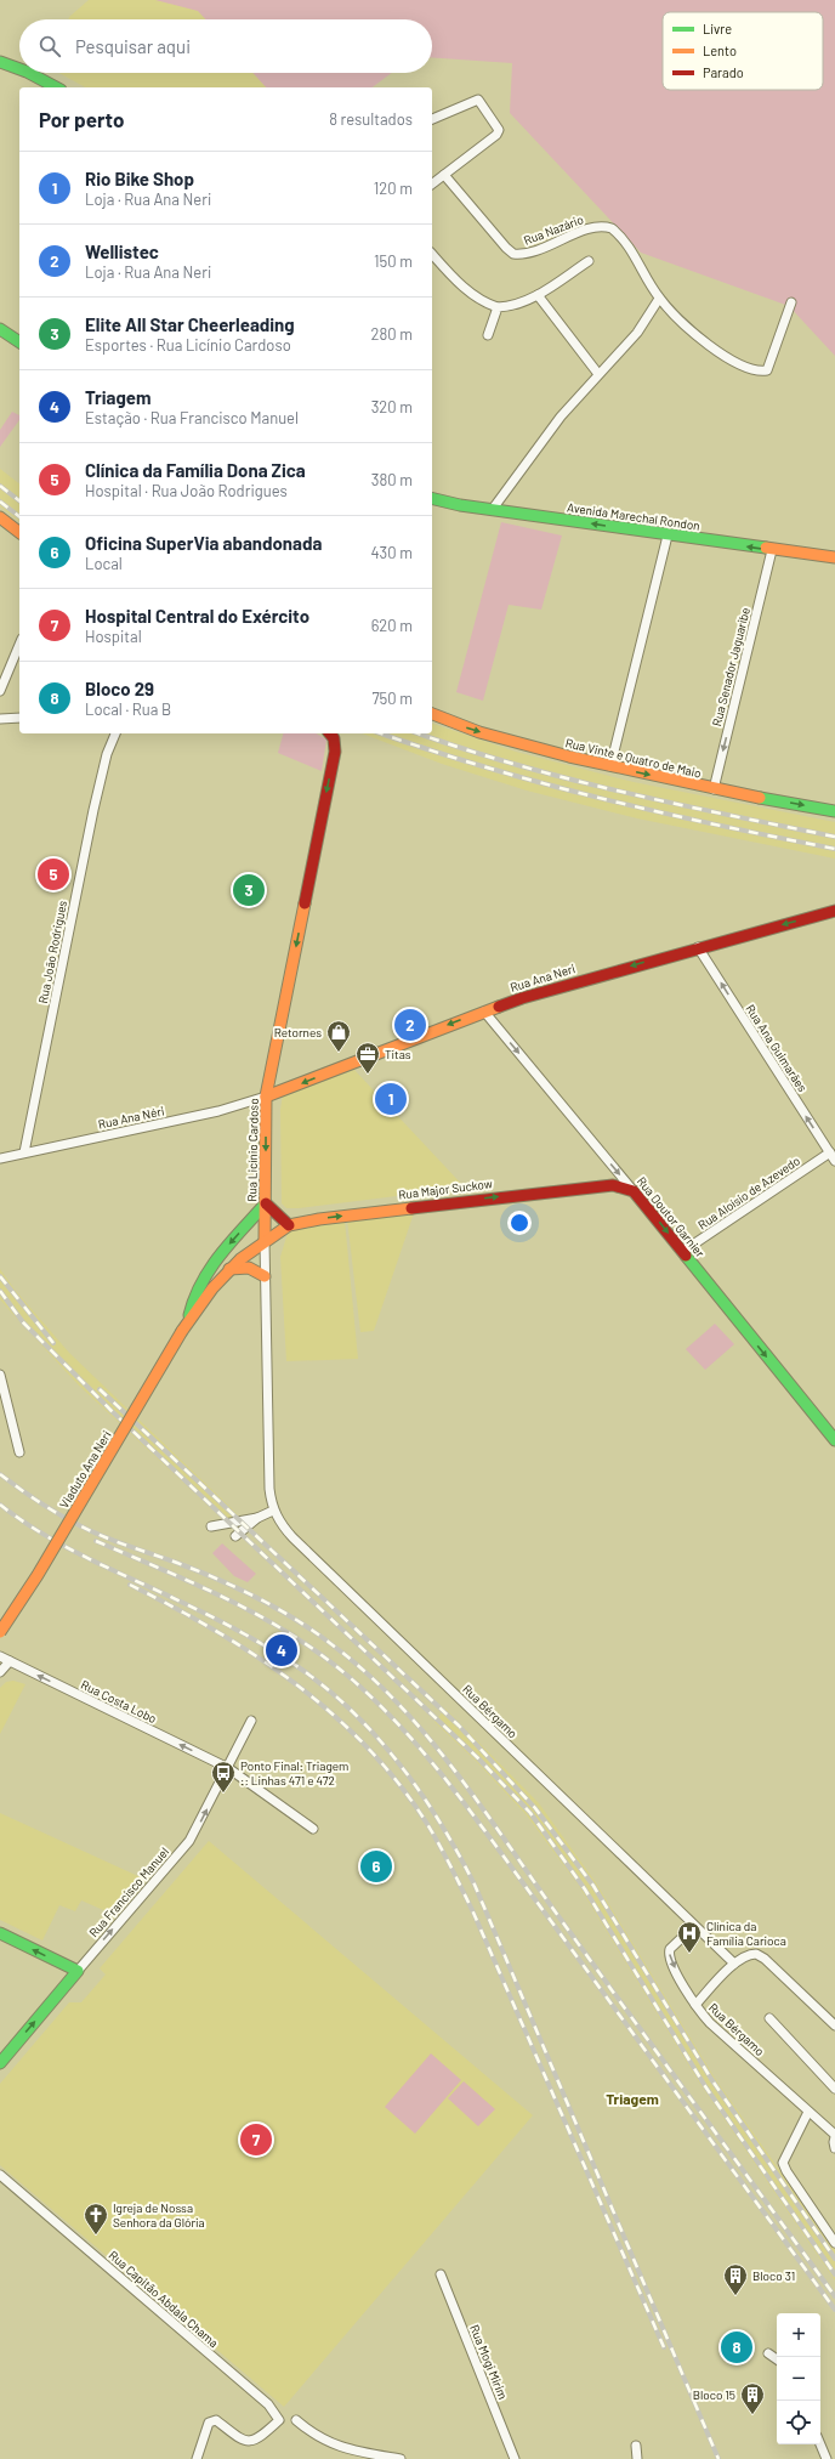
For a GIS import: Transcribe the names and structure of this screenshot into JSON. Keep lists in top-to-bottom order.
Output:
{
  "streets": {
    "main road": [
      "Avenida Marechal Rondon",
      "Rua Vinte e Quatro de Maio",
      "Rua Ana Neri",
      "Rua Licínio Cardoso",
      "Rua Major Suckow",
      "Rua Doutor Garnier",
      "Viaduto Ana Neri",
      "Rua Francisco Manuel"
    ],
    "street": [
      "Rua Nazário",
      "Rua Senador Jaguaribe",
      "Rua João Rodrigues",
      "Rua Ana Guimarães",
      "Rua Ana Néri",
      "Rua Aloísio de Azevedo",
      "Rua Costa Lobo",
      "Rua Bérgamo",
      "Rua Capitão Abdala Chama",
      "Rua Mogi Mirim"
    ]
  },
  "crossings": [
    ["Avenida Marechal Rondon", "Rua Senador Jaguaribe"],
    ["Rua Senador Jaguaribe", "Rua Vinte e Quatro de Maio"],
    ["Rua João Rodrigues", "Rua Ana Néri"],
    ["Rua Ana Neri", "Rua Ana Guimarães"],
    ["Rua Ana Neri", "Rua Ana Néri"],
    ["Rua Ana Neri", "Rua Licínio Cardoso"],
    ["Rua Ana Neri", "Rua Doutor Garnier"],
    ["Rua Ana Guimarães", "Rua Aloísio de Azevedo"],
    ["Rua Ana Néri", "Rua Licínio Cardoso"],
    ["Rua Licínio Cardoso", "Rua Major Suckow"],
    ["Rua Licínio Cardoso", "Viaduto Ana Neri"],
    ["Rua Licínio Cardoso", "Rua Bérgamo"],
    ["Rua Major Suckow", "Rua Doutor Garnier"],
    ["Rua Major Suckow", "Viaduto Ana Neri"],
    ["Rua Aloísio de Azevedo", "Rua Doutor Garnier"],
    ["Rua Costa Lobo", "Rua Francisco Manuel"]
  ],
  "one_way": [
    "Avenida Marechal Rondon",
    "Rua Senador Jaguaribe",
    "Rua Vinte e Quatro de Maio",
    "Rua Ana Neri",
    "Rua Ana Guimarães",
    "Rua Licínio Cardoso",
    "Rua Major Suckow",
    "Rua Doutor Garnier",
    "Rua Costa Lobo",
    "Rua Francisco Manuel"
  ],
  "districts": ["Triagem"],
  "places": {
    "shop": ["Retornes"],
    "office": ["Titas"],
    "bus stop": ["Ponto Final: Triagem :: Linhas 471 e 472"],
    "hospital": ["Clínica da Família Carioca"],
    "church": ["Igreja de Nossa Senhora da Glória"],
    "building": ["Bloco 31", "Bloco 15"]
  },
  "legend": ["Livre", "Lento", "Parado"],
  "page": {
    "search": "Pesquisar aqui",
    "heading": ["Por perto", "8 resultados"],
    "list": [
      {
        "mark": "1",
        "name": "Rio Bike Shop",
        "note": "Loja · Rua Ana Neri",
        "value": "120 m"
      },
      {
        "mark": "2",
        "name": "Wellistec",
        "note": "Loja · Rua Ana Neri",
        "value": "150 m"
      },
      {
        "mark": "3",
        "name": "Elite All Star Cheerleading",
        "note": "Esportes · Rua Licínio Cardoso",
        "value": "280 m"
      },
      {
        "mark": "4",
        "name": "Triagem",
        "note": "Estação · Rua Francisco Manuel",
        "value": "320 m"
      },
      {
        "mark": "5",
        "name": "Clínica da Família Dona Zica",
        "note": "Hospital · Rua João Rodrigues",
        "value": "380 m"
      },
      {
        "mark": "6",
        "name": "Oficina SuperVia abandonada",
        "note": "Local",
        "value": "430 m"
      },
      {
        "mark": "7",
        "name": "Hospital Central do Exército",
        "note": "Hospital",
        "value": "620 m"
      },
      {
        "mark": "8",
        "name": "Bloco 29",
        "note": "Local · Rua B",
        "value": "750 m"
      }
    ],
    "pins": [
      "5",
      "3",
      "2",
      "1",
      "4",
      "6",
      "7",
      "8"
    ],
    "map_buttons": ["+", "−"]
  }
}
